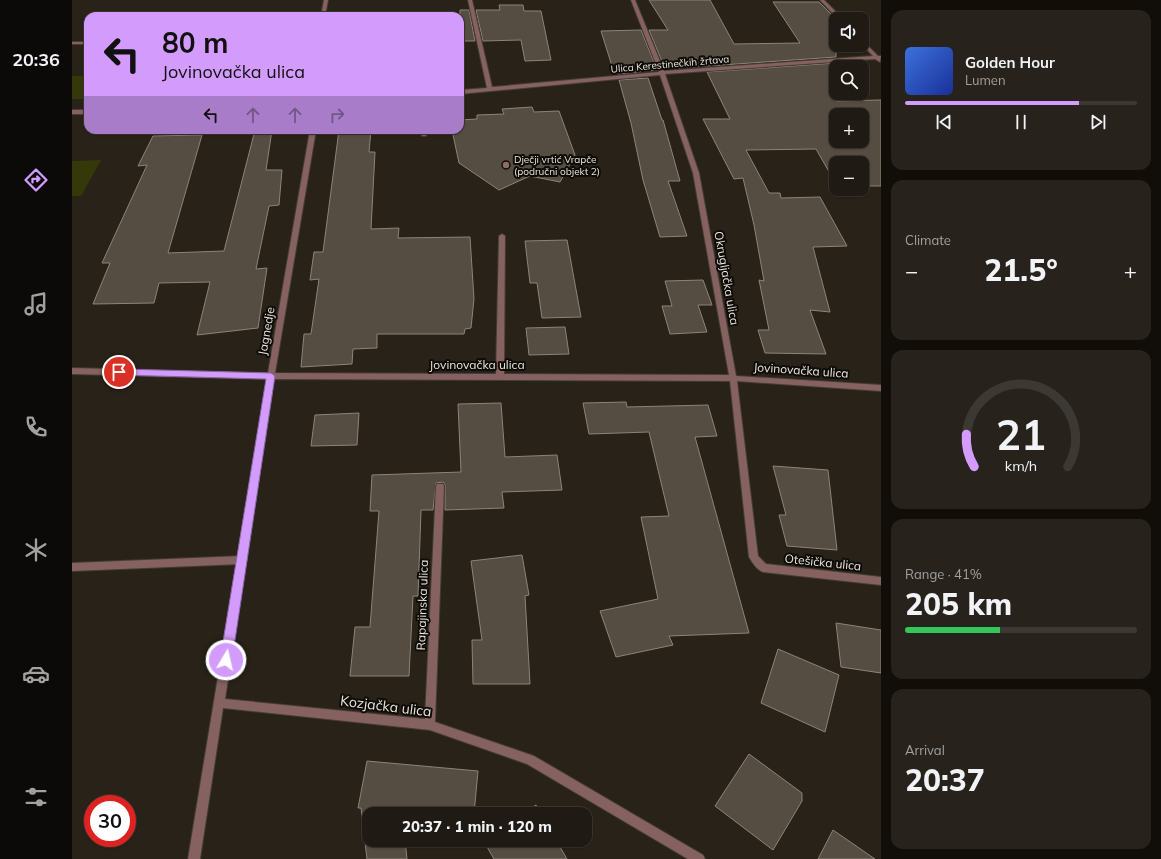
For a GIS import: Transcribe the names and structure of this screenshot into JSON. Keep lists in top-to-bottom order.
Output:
{
  "streets": {
    "street": [
      "Ulica Kerestinečkih žrtava",
      "Okrugljačka ulica",
      "Jagnedje",
      "Jovinovačka ulica",
      "Otešička ulica",
      "Rapajinska ulica",
      "Kozjačka ulica"
    ]
  },
  "crossings": [
    ["Ulica Kerestinečkih žrtava", "Okrugljačka ulica"],
    ["Okrugljačka ulica", "Jovinovačka ulica"],
    ["Okrugljačka ulica", "Otešička ulica"],
    ["Jagnedje", "Jovinovačka ulica"],
    ["Jagnedje", "Kozjačka ulica"],
    ["Rapajinska ulica", "Kozjačka ulica"]
  ],
  "places": ["Dječji vrtić Vrapče (područni objekt 2)"],
  "page": {
    "tabs": "20:36",
    "map_buttons": ["+", "−"],
    "turn": ["80 m", "Jovinovačka ulica"],
    "song": ["Golden Hour", "Lumen"],
    "tile": [
      "Climate",
      ["Range · 41%", "205 km"],
      ["Arrival", "20:37"]
    ],
    "heat": ["−", "21.5°", "+"],
    "limit": "30",
    "trip": "20:37 · 1 min · 120 m",
    "gauge": ["21", "km/h"]
  }
}
